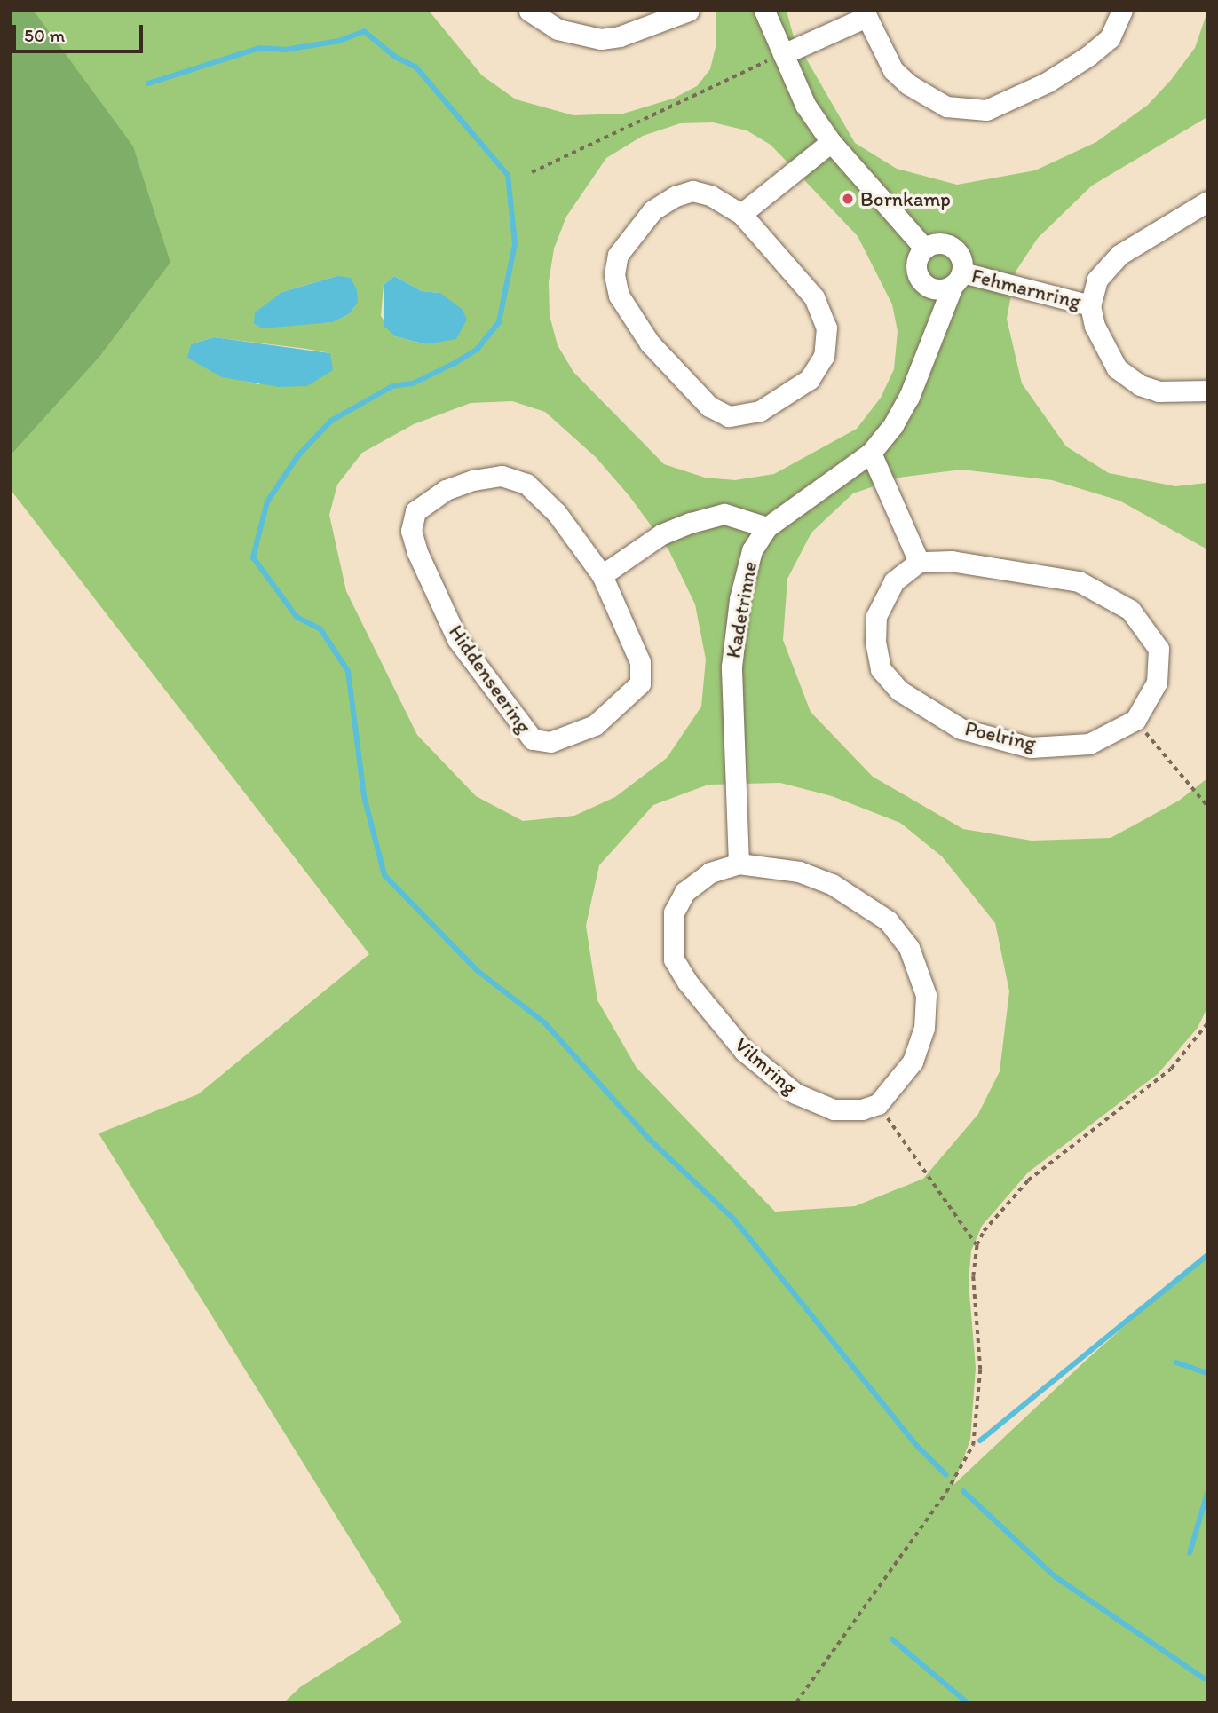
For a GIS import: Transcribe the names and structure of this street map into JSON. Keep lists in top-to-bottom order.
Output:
{
  "streets": {
    "street": [
      "Fehmarnring",
      "Kadetrinne",
      "Hiddenseering",
      "Poelring",
      "Vilmring"
    ]
  },
  "crossings": [
    ["Fehmarnring", "Kadetrinne"],
    ["Kadetrinne", "Vilmring"]
  ],
  "places": ["Bornkamp"],
  "scale_bar": "50 m"
}
